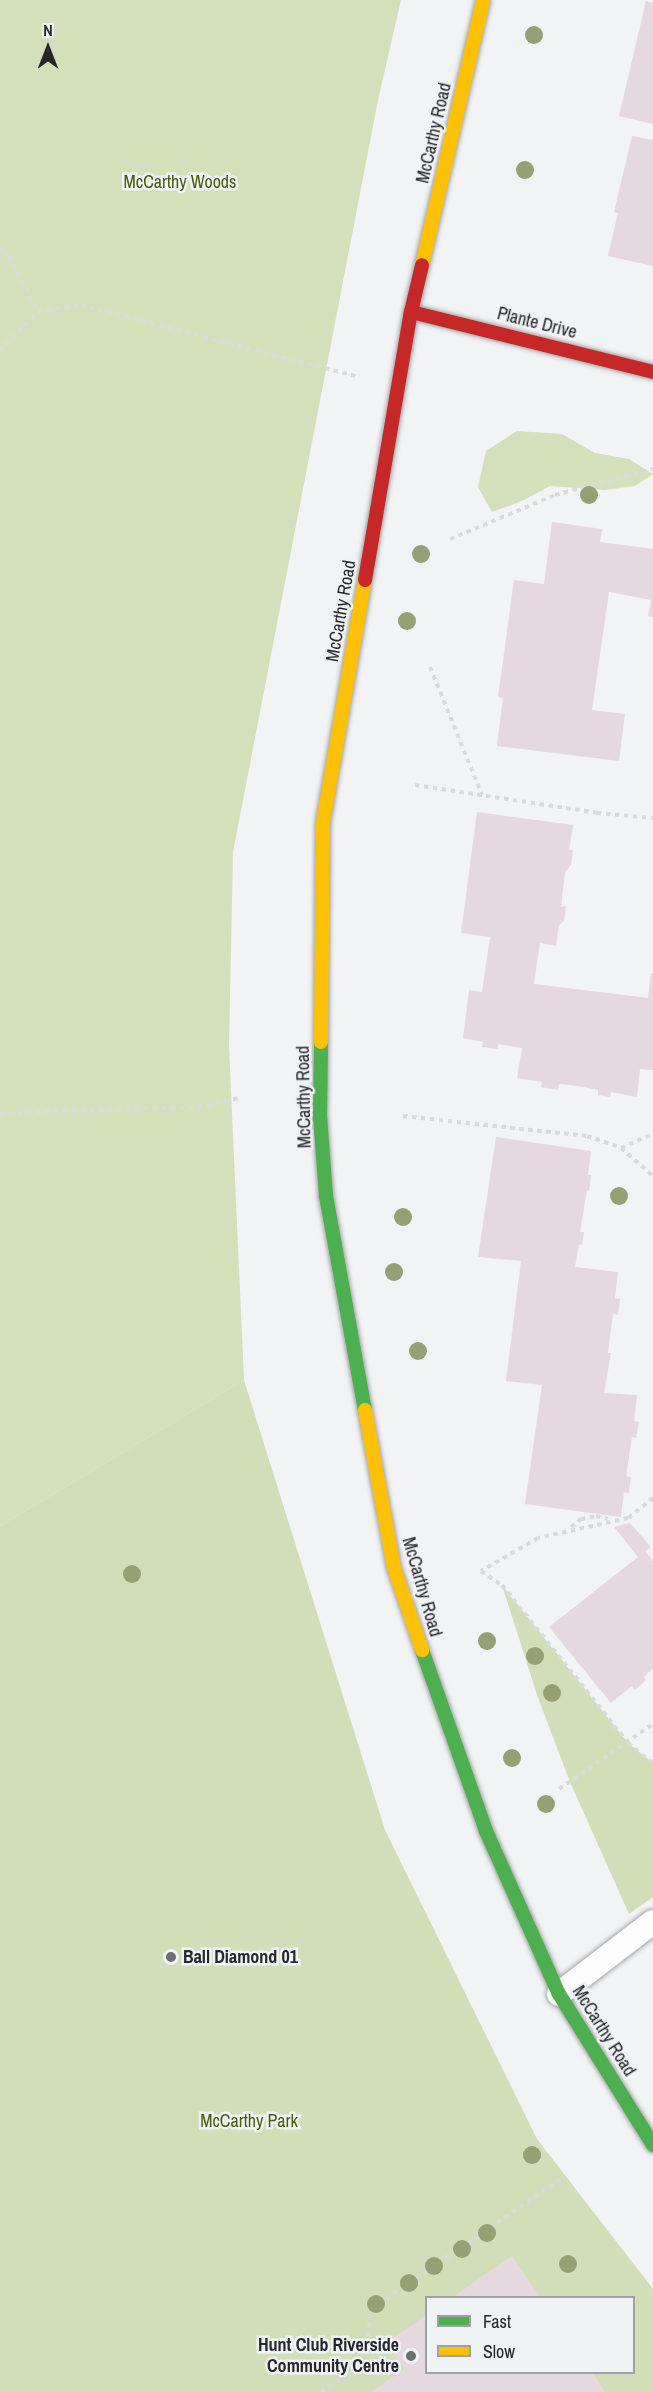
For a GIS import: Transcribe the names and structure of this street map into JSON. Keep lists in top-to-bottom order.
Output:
{
  "streets": {
    "street": ["McCarthy Road", "Plante Drive"]
  },
  "crossings": [
    ["McCarthy Road", "Plante Drive"]
  ],
  "parks": ["McCarthy Woods", "McCarthy Park"],
  "places": ["Ball Diamond 01", "Hunt Club Riverside Community Centre"],
  "legend": ["Fast", "Slow"],
  "north": "top"
}
